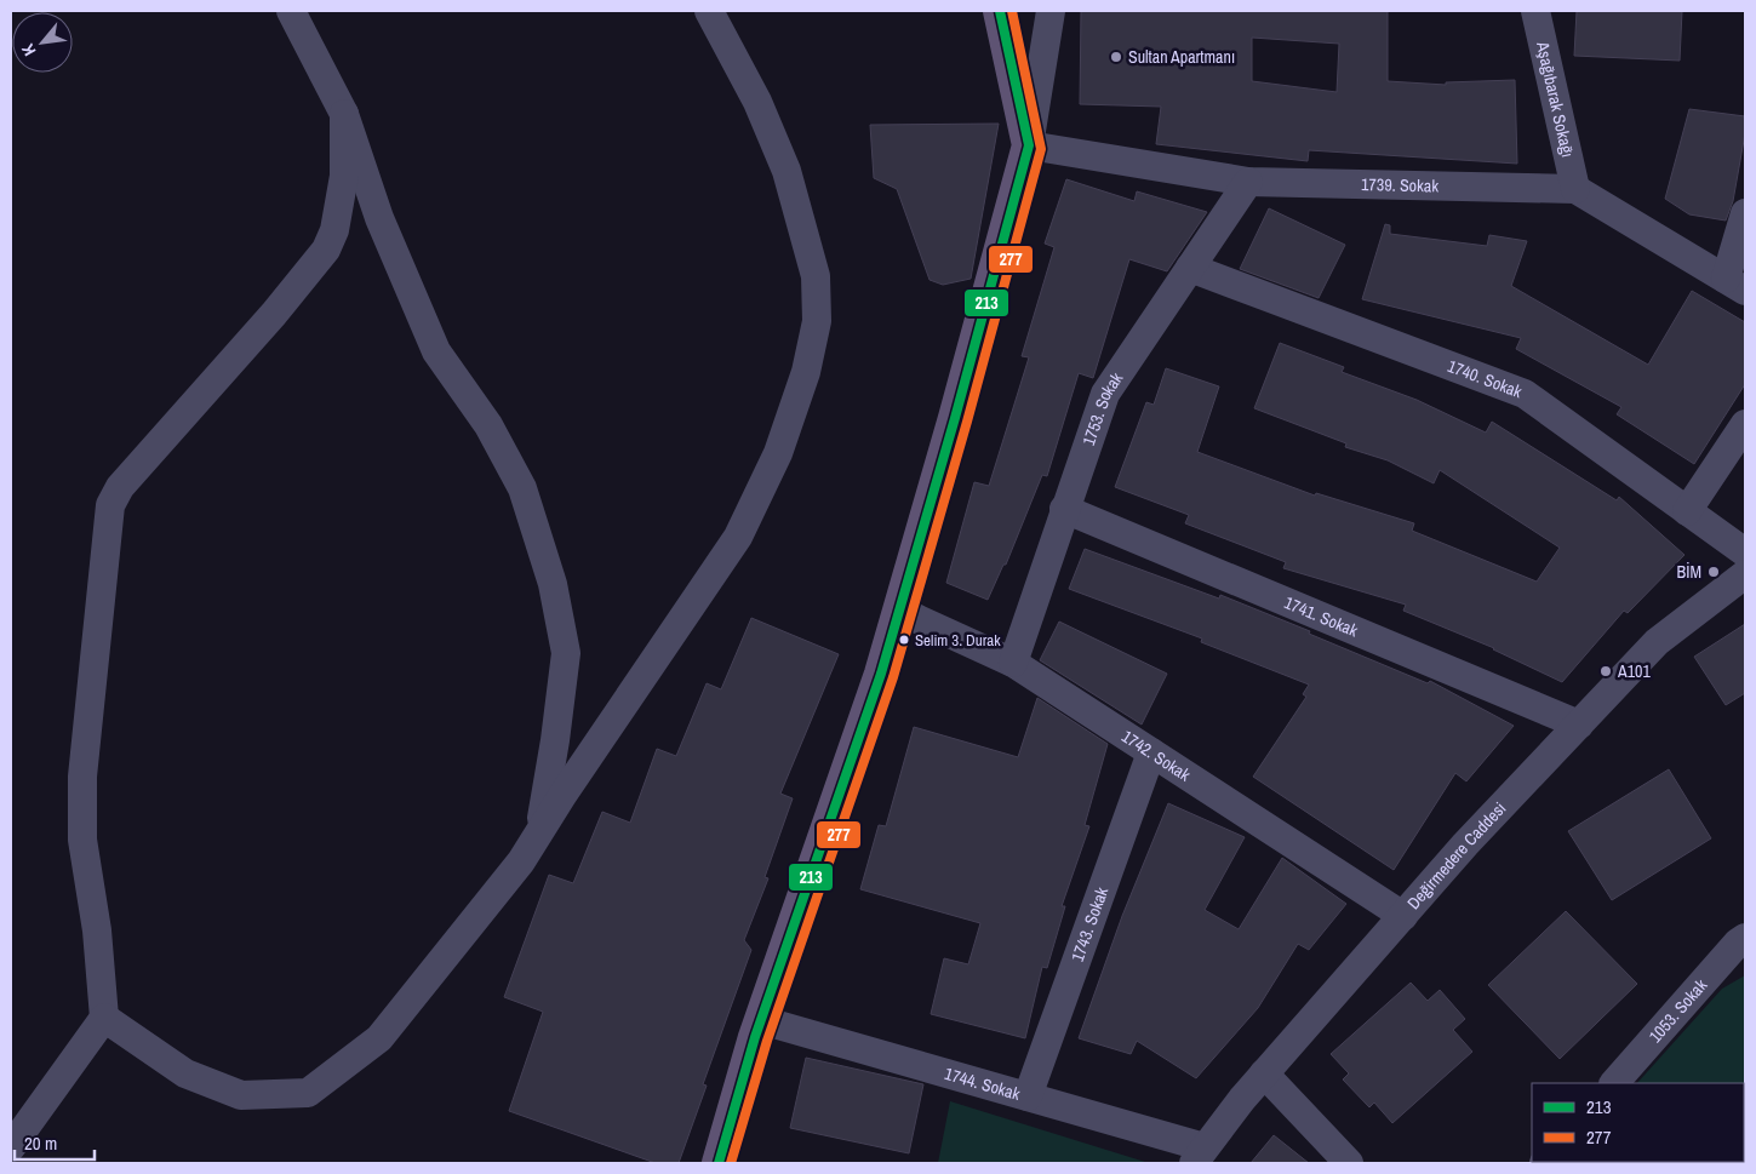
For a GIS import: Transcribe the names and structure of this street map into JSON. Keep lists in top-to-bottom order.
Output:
{
  "streets": {
    "street": [
      "Aşağıbarak Sokağı",
      "1739. Sokak",
      "1740. Sokak",
      "1753. Sokak",
      "1741. Sokak",
      "1742. Sokak",
      "Değirmedere Caddesi",
      "1743. Sokak",
      "1053. Sokak",
      "1744. Sokak"
    ]
  },
  "crossings": [
    ["Aşağıbarak Sokağı", "1739. Sokak"],
    ["1739. Sokak", "1753. Sokak"],
    ["1740. Sokak", "1753. Sokak"],
    ["1753. Sokak", "1741. Sokak"],
    ["1753. Sokak", "1742. Sokak"],
    ["1741. Sokak", "Değirmedere Caddesi"],
    ["1742. Sokak", "Değirmedere Caddesi"],
    ["1742. Sokak", "1743. Sokak"],
    ["Değirmedere Caddesi", "1744. Sokak"],
    ["1743. Sokak", "1744. Sokak"]
  ],
  "places": [
    "Sultan Apartmanı",
    "BİM",
    "Selim 3. Durak",
    "A101"
  ],
  "lines": ["transit line 213", "transit line 277"],
  "legend": ["213", "277"],
  "scale_bar": "20 m",
  "north": "bottom left"
}
